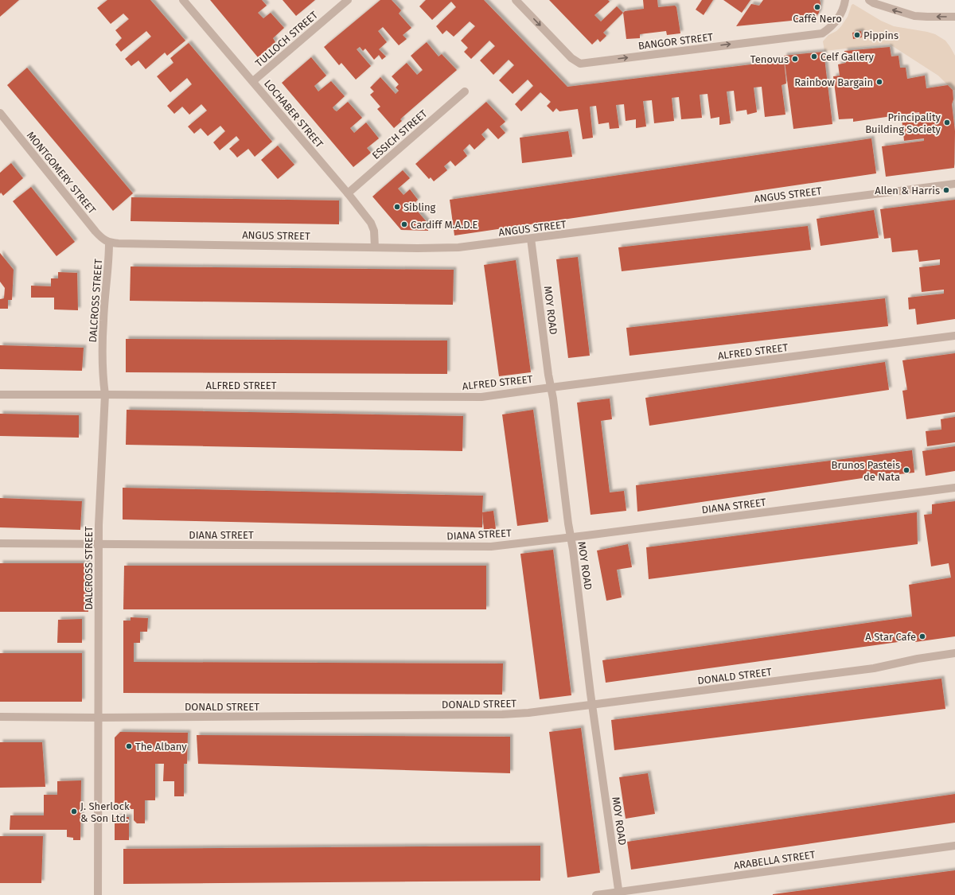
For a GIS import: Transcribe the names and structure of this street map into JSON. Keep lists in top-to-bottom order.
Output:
{
  "streets": {
    "street": [
      "TULLOCH STREET",
      "BANGOR STREET",
      "LOCHABER STREET",
      "ESSICH STREET",
      "MONTGOMERY STREET",
      "ANGUS STREET",
      "DALCROSS STREET",
      "MOY ROAD",
      "ALFRED STREET",
      "DIANA STREET",
      "DONALD STREET",
      "ARABELLA STREET"
    ]
  },
  "crossings": [
    ["TULLOCH STREET", "LOCHABER STREET"],
    ["LOCHABER STREET", "ESSICH STREET"],
    ["LOCHABER STREET", "ANGUS STREET"],
    ["MONTGOMERY STREET", "ANGUS STREET"],
    ["MONTGOMERY STREET", "DALCROSS STREET"],
    ["ANGUS STREET", "DALCROSS STREET"],
    ["ANGUS STREET", "MOY ROAD"],
    ["DALCROSS STREET", "ALFRED STREET"],
    ["DALCROSS STREET", "DIANA STREET"],
    ["DALCROSS STREET", "DONALD STREET"],
    ["MOY ROAD", "ALFRED STREET"],
    ["MOY ROAD", "DIANA STREET"],
    ["MOY ROAD", "DONALD STREET"],
    ["MOY ROAD", "ARABELLA STREET"]
  ],
  "one_way": ["BANGOR STREET"],
  "places": [
    "Caffè Nero",
    "Pippins",
    "Celf Gallery",
    "Tenovus",
    "Rainbow Bargain",
    "Principality Building Society",
    "Allen & Harris",
    "Sibling",
    "Cardiff M.A.D.E",
    "Brunos Pasteis de Nata",
    "A Star Cafe",
    "The Albany",
    "J. Sherlock & Son Ltd."
  ]
}
